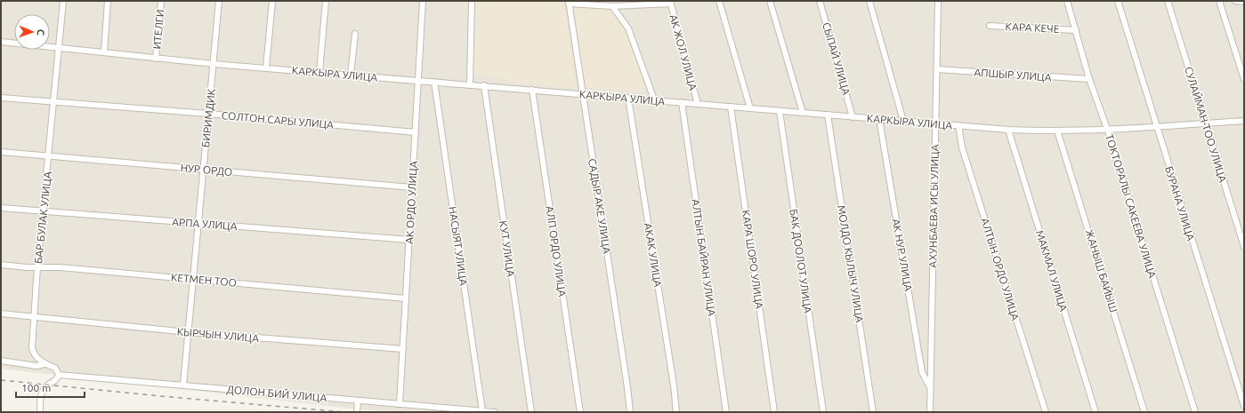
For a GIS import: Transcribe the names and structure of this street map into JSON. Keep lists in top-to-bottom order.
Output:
{
  "streets": {
    "street": [
      "КАРА КЕЧЕ",
      "ИТЕЛГИ",
      "АК ЖОЛ УЛИЦА",
      "СЫПАЙ УЛИЦА",
      "КАРКЫРА УЛИЦА",
      "АПШЫР УЛИЦА",
      "БИРИМДИК",
      "СОЛТОН САРЫ УЛИЦА",
      "СУЛАЙМАН-ТОО УЛИЦА",
      "НУР ОРДО",
      "АК ОРДО УЛИЦА",
      "БУРАНА УЛИЦА",
      "САДЫР АКЕ УЛИЦА",
      "АХУНБАЕВА ИСЫ УЛИЦА",
      "ТОКТОРАЛЫ САКЕЕВА УЛИЦА",
      "БАР БУЛАК УЛИЦА",
      "АРПА УЛИЦА",
      "НАСЫЯТ УЛИЦА",
      "КУТ УЛИЦА",
      "АЛП ОРДО УЛИЦА",
      "АКАК УЛИЦА",
      "АК НУР УЛИЦА",
      "АЛТЫН БАЙРАН УЛИЦА",
      "КАРА ШОРО УЛИЦА",
      "БАК ДООЛОТ УЛИЦА",
      "МОЛДО КЫЛЫЧ УЛИЦА",
      "АЛТЫН ОРДО УЛИЦА",
      "МАКМАЛ УЛИЦА",
      "ЖАНЫШ БАЙЫШ",
      "КЕТМЕН ТОО",
      "КЫРЧЫН УЛИЦА",
      "ДОЛОН БИЙ УЛИЦА"
    ]
  },
  "crossings": [
    ["КАРА КЕЧЕ", "ТОКТОРАЛЫ САКЕЕВА УЛИЦА"],
    ["ИТЕЛГИ", "КАРКЫРА УЛИЦА"],
    ["АК ЖОЛ УЛИЦА", "КАРКЫРА УЛИЦА"],
    ["СЫПАЙ УЛИЦА", "КАРКЫРА УЛИЦА"],
    ["КАРКЫРА УЛИЦА", "БИРИМДИК"],
    ["КАРКЫРА УЛИЦА", "СУЛАЙМАН-ТОО УЛИЦА"],
    ["КАРКЫРА УЛИЦА", "АК ОРДО УЛИЦА"],
    ["КАРКЫРА УЛИЦА", "БУРАНА УЛИЦА"],
    ["КАРКЫРА УЛИЦА", "САДЫР АКЕ УЛИЦА"],
    ["КАРКЫРА УЛИЦА", "АХУНБАЕВА ИСЫ УЛИЦА"],
    ["КАРКЫРА УЛИЦА", "ТОКТОРАЛЫ САКЕЕВА УЛИЦА"],
    ["КАРКЫРА УЛИЦА", "БАР БУЛАК УЛИЦА"],
    ["КАРКЫРА УЛИЦА", "НАСЫЯТ УЛИЦА"],
    ["КАРКЫРА УЛИЦА", "КУТ УЛИЦА"],
    ["КАРКЫРА УЛИЦА", "АЛП ОРДО УЛИЦА"],
    ["КАРКЫРА УЛИЦА", "АКАК УЛИЦА"],
    ["КАРКЫРА УЛИЦА", "АК НУР УЛИЦА"],
    ["КАРКЫРА УЛИЦА", "АЛТЫН БАЙРАН УЛИЦА"],
    ["КАРКЫРА УЛИЦА", "КАРА ШОРО УЛИЦА"],
    ["КАРКЫРА УЛИЦА", "БАК ДООЛОТ УЛИЦА"],
    ["КАРКЫРА УЛИЦА", "МОЛДО КЫЛЫЧ УЛИЦА"],
    ["КАРКЫРА УЛИЦА", "АЛТЫН ОРДО УЛИЦА"],
    ["КАРКЫРА УЛИЦА", "МАКМАЛ УЛИЦА"],
    ["КАРКЫРА УЛИЦА", "ЖАНЫШ БАЙЫШ"],
    ["АПШЫР УЛИЦА", "АХУНБАЕВА ИСЫ УЛИЦА"],
    ["АПШЫР УЛИЦА", "ТОКТОРАЛЫ САКЕЕВА УЛИЦА"],
    ["БИРИМДИК", "СОЛТОН САРЫ УЛИЦА"],
    ["БИРИМДИК", "НУР ОРДО"],
    ["БИРИМДИК", "АРПА УЛИЦА"],
    ["БИРИМДИК", "КЕТМЕН ТОО"],
    ["БИРИМДИК", "КЫРЧЫН УЛИЦА"],
    ["БИРИМДИК", "ДОЛОН БИЙ УЛИЦА"],
    ["СОЛТОН САРЫ УЛИЦА", "АК ОРДО УЛИЦА"],
    ["СОЛТОН САРЫ УЛИЦА", "БАР БУЛАК УЛИЦА"],
    ["НУР ОРДО", "АК ОРДО УЛИЦА"],
    ["НУР ОРДО", "БАР БУЛАК УЛИЦА"],
    ["АК ОРДО УЛИЦА", "АРПА УЛИЦА"],
    ["АК ОРДО УЛИЦА", "КЕТМЕН ТОО"],
    ["АК ОРДО УЛИЦА", "КЫРЧЫН УЛИЦА"],
    ["АК ОРДО УЛИЦА", "ДОЛОН БИЙ УЛИЦА"],
    ["АХУНБАЕВА ИСЫ УЛИЦА", "АК НУР УЛИЦА"],
    ["БАР БУЛАК УЛИЦА", "АРПА УЛИЦА"],
    ["БАР БУЛАК УЛИЦА", "КЕТМЕН ТОО"],
    ["БАР БУЛАК УЛИЦА", "КЫРЧЫН УЛИЦА"],
    ["БАР БУЛАК УЛИЦА", "ДОЛОН БИЙ УЛИЦА"],
    ["НАСЫЯТ УЛИЦА", "ДОЛОН БИЙ УЛИЦА"]
  ],
  "scale_bar": "100 m",
  "north": "right"
}
